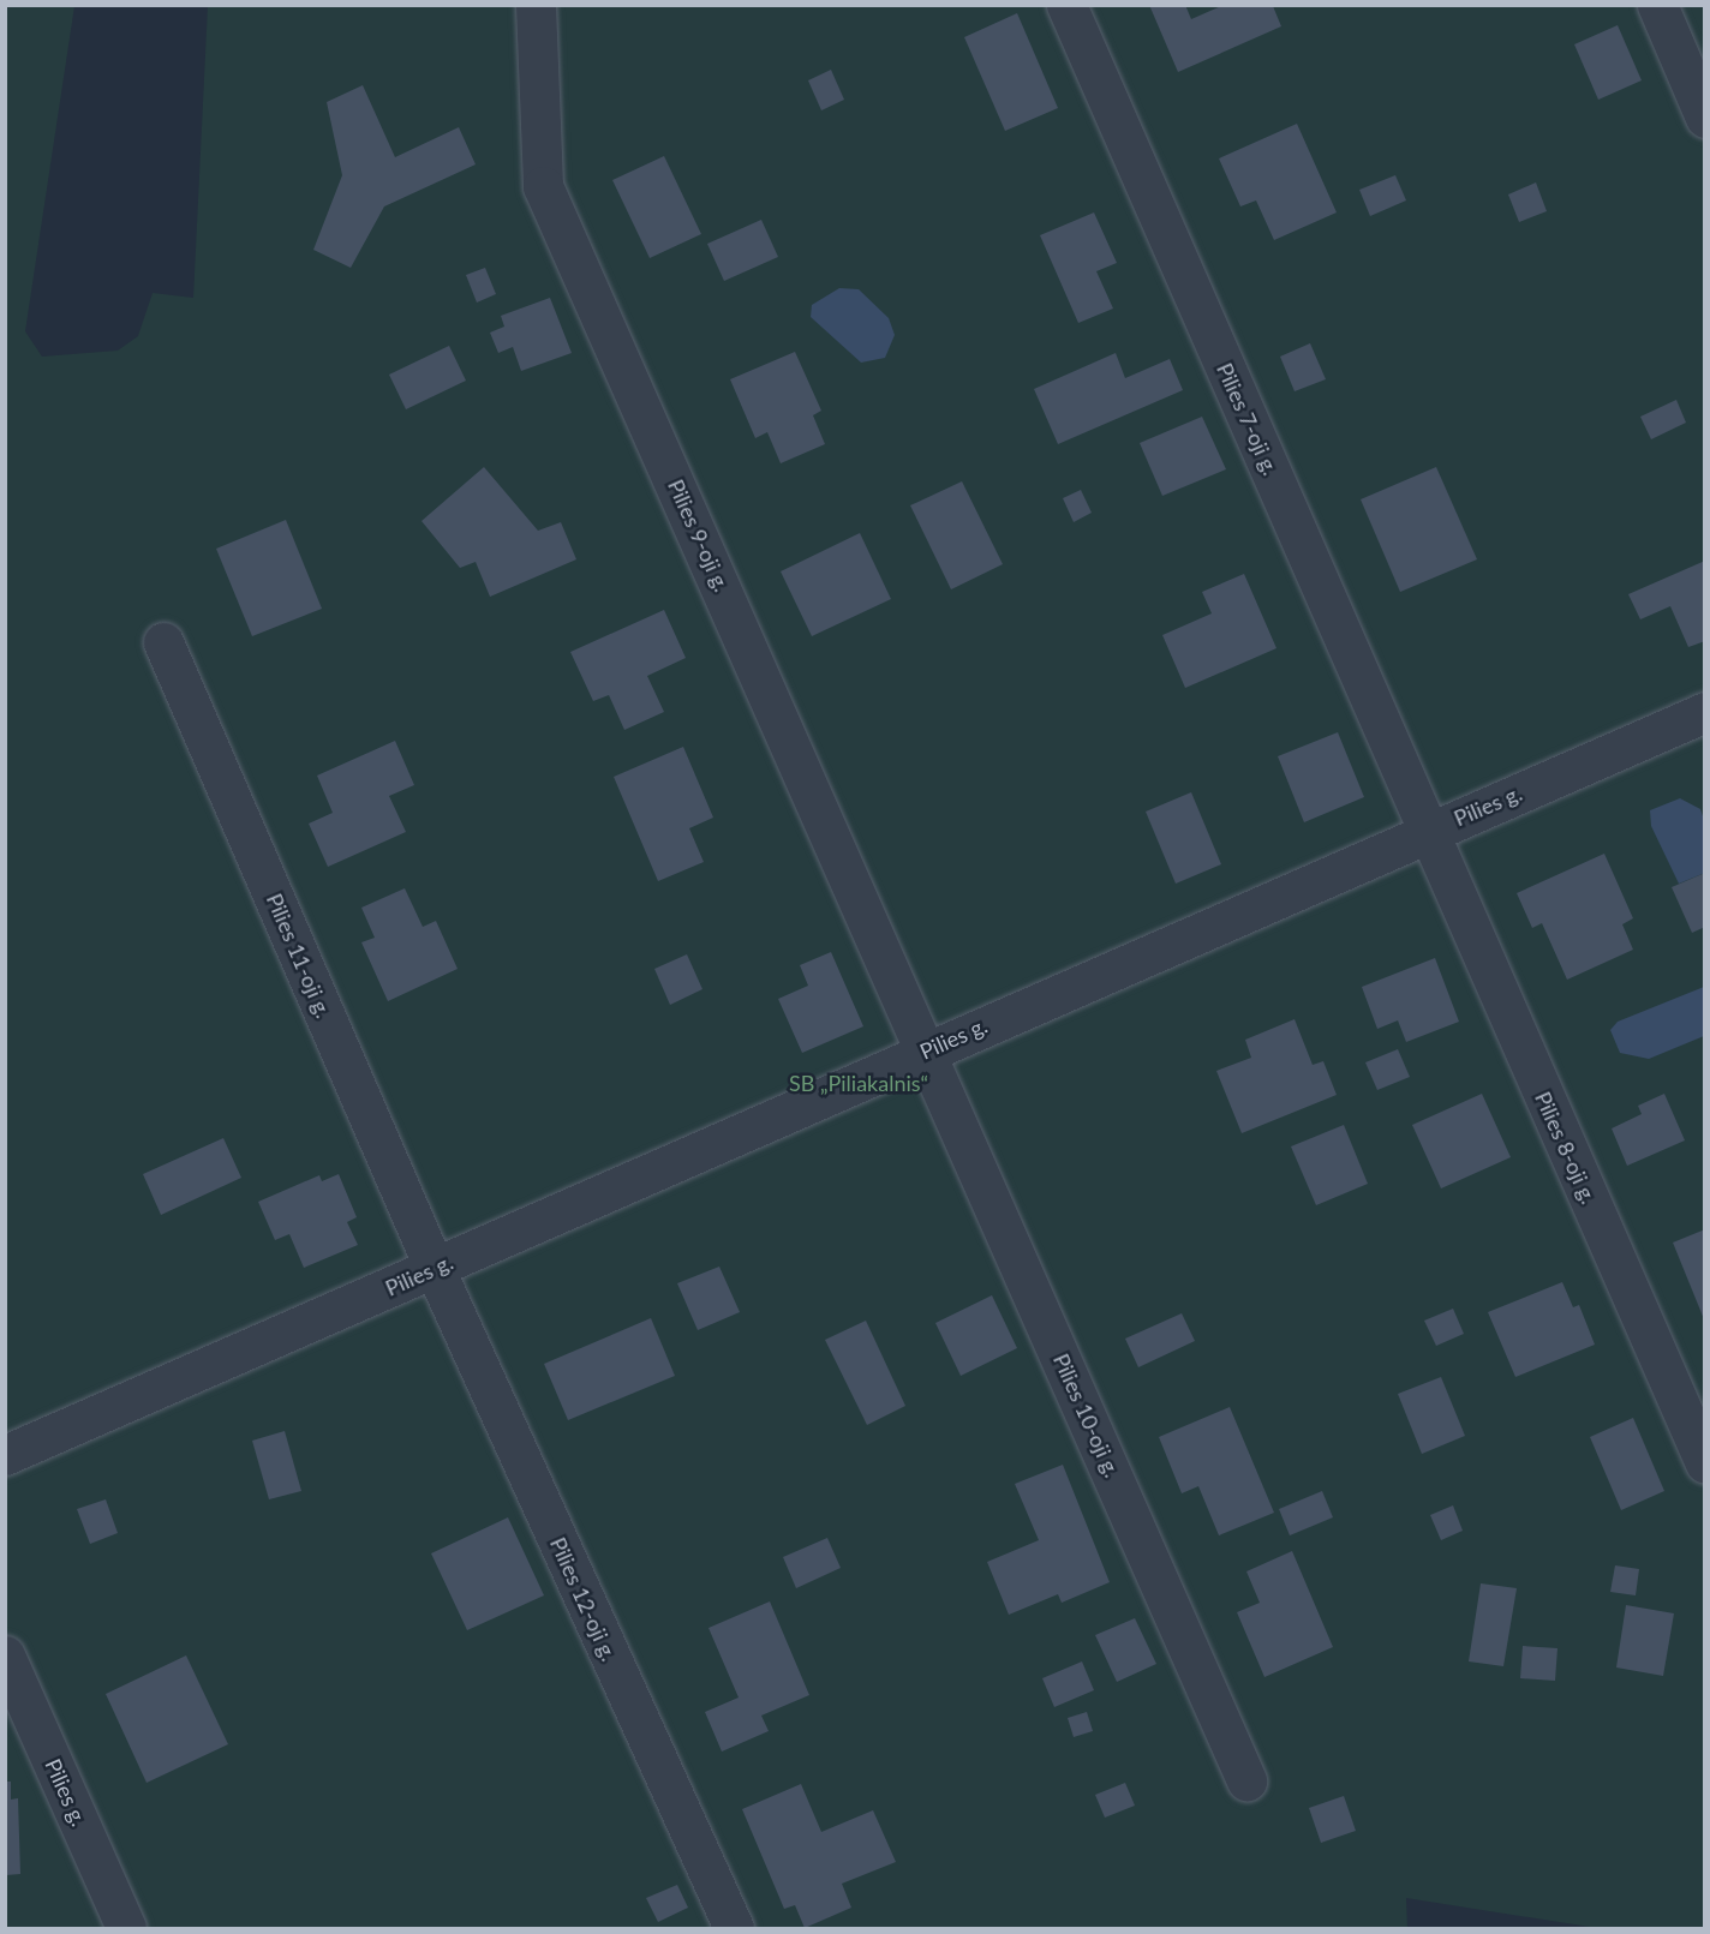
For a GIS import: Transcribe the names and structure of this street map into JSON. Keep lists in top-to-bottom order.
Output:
{
  "streets": {
    "street": [
      "Pilies 7-oji g.",
      "Pilies 9-oji g.",
      "Pilies g.",
      "Pilies 11-oji g.",
      "Pilies 8-oji g.",
      "Pilies 10-oji g.",
      "Pilies 12-oji g."
    ]
  },
  "crossings": [
    ["Pilies 7-oji g.", "Pilies g."],
    ["Pilies 7-oji g.", "Pilies 8-oji g."],
    ["Pilies 9-oji g.", "Pilies g."],
    ["Pilies 9-oji g.", "Pilies 10-oji g."],
    ["Pilies g.", "Pilies 11-oji g."],
    ["Pilies g.", "Pilies 8-oji g."],
    ["Pilies g.", "Pilies 10-oji g."],
    ["Pilies g.", "Pilies 12-oji g."],
    ["Pilies 11-oji g.", "Pilies 12-oji g."]
  ],
  "parks": ["SB „Piliakalnis“"]
}
